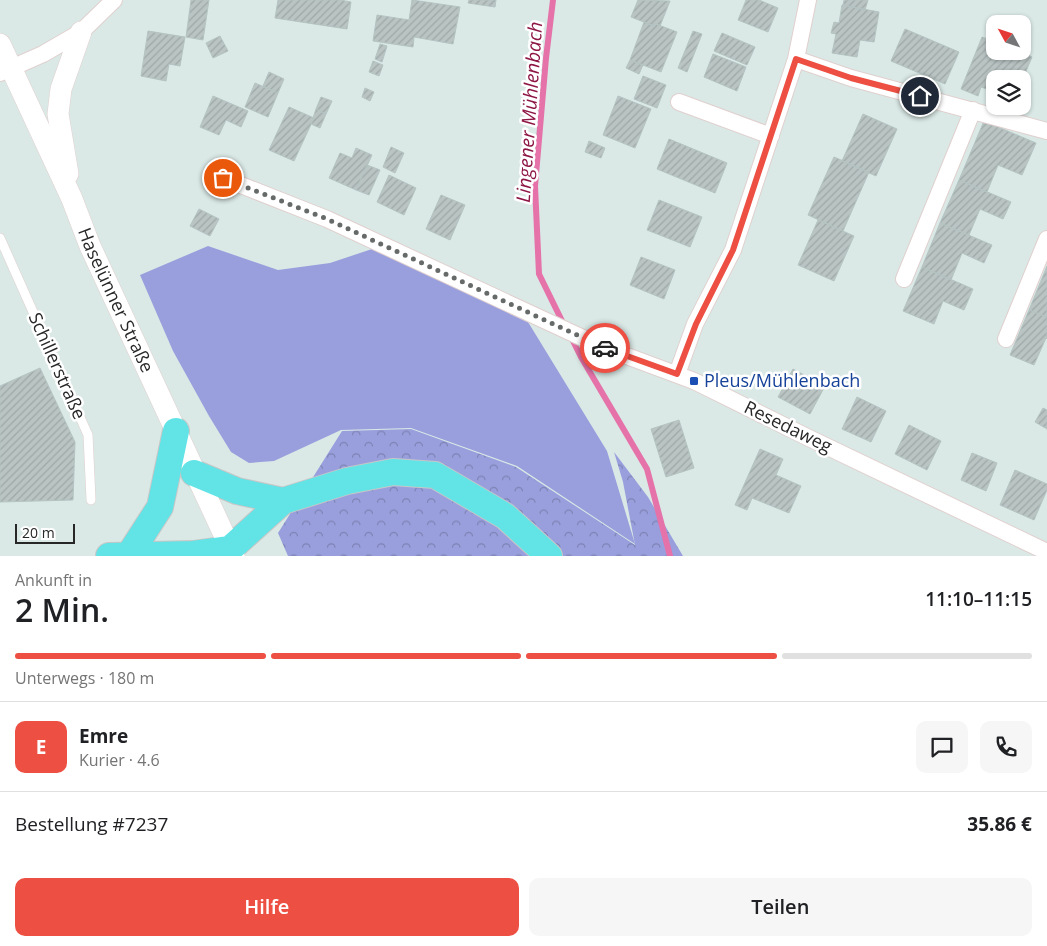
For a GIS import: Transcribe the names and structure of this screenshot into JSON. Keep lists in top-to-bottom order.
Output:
{
  "streets": {
    "street": ["Haselünner Straße", "Resedaweg"],
    "lane": ["Schillerstraße"]
  },
  "water": ["Lingener Mühlenbach"],
  "places": {
    "transit": ["Pleus/Mühlenbach"]
  },
  "scale_bar": "20 m",
  "north": "top left",
  "page": {
    "scale": "20 m",
    "heading": ["2 Min.", "Ankunft in", "11:10–11:15"],
    "panel": [
      "Emre",
      "Kurier · 4.6",
      "Bestellung #7237",
      "35.86 €"
    ],
    "bar": "Unterwegs · 180 m",
    "round": "E",
    "buttons": ["Hilfe", "Teilen"]
  }
}
